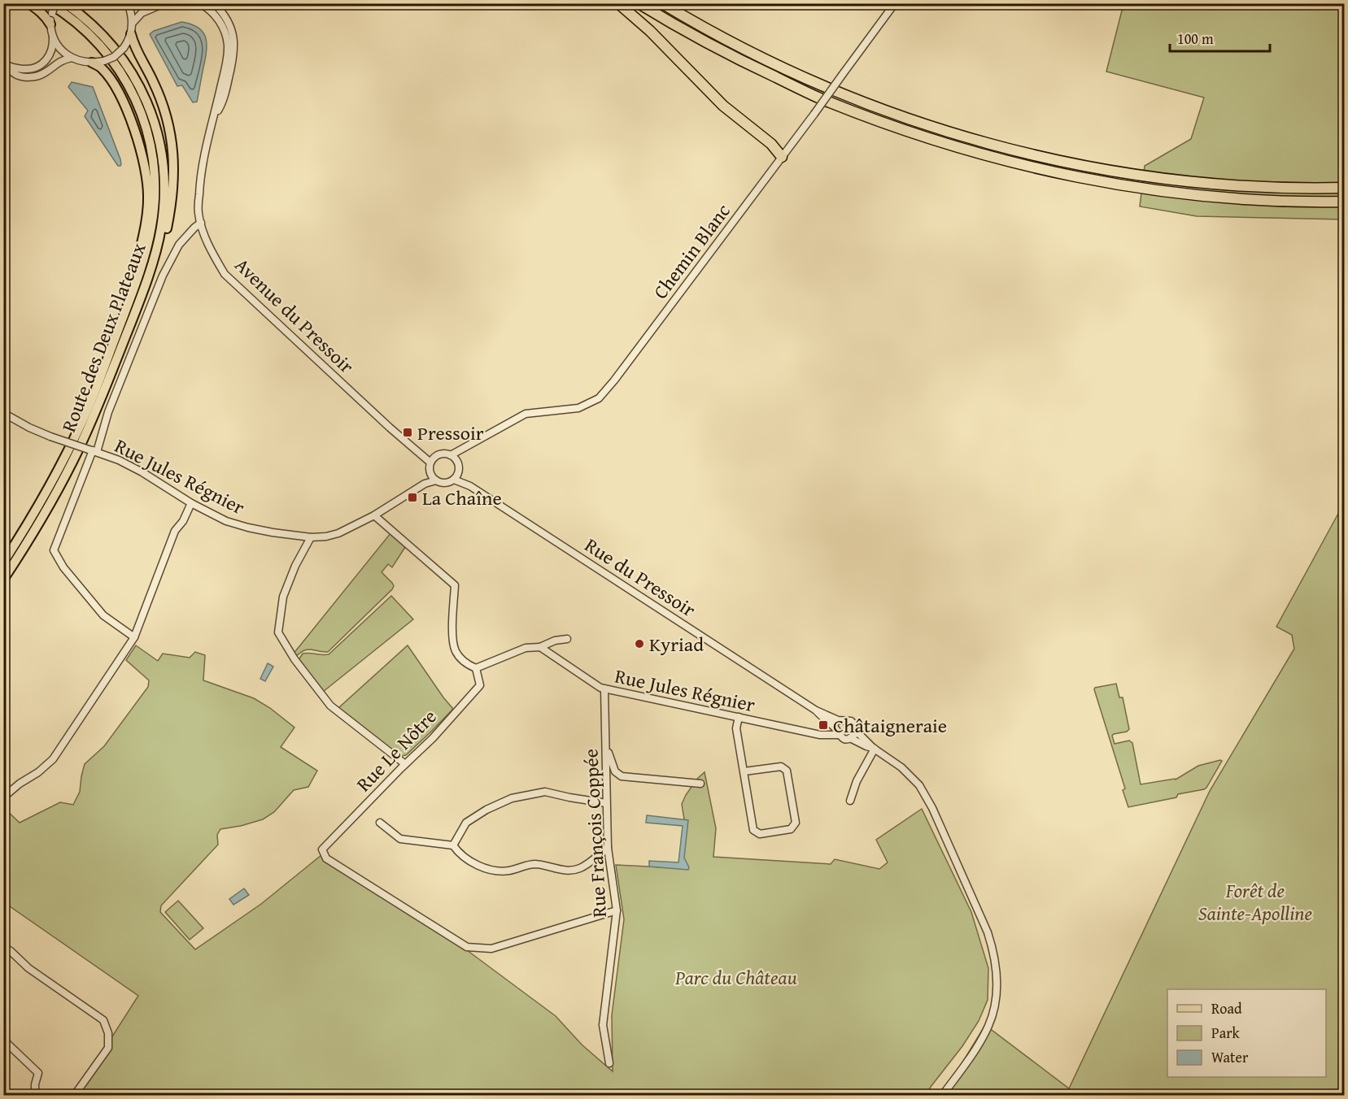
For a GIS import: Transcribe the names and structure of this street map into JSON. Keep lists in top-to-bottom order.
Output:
{
  "streets": {
    "main road": ["Route des Deux Plateaux"],
    "street": [
      "Chemin Blanc",
      "Avenue du Pressoir",
      "Rue Jules Régnier",
      "Rue du Pressoir",
      "Rue Le Nôtre",
      "Rue François Coppée"
    ]
  },
  "crossings": [
    ["Chemin Blanc", "Avenue du Pressoir"],
    ["Chemin Blanc", "Rue Jules Régnier"],
    ["Chemin Blanc", "Rue du Pressoir"],
    ["Avenue du Pressoir", "Rue Jules Régnier"],
    ["Avenue du Pressoir", "Rue du Pressoir"],
    ["Rue Jules Régnier", "Rue du Pressoir"],
    ["Rue Jules Régnier", "Rue François Coppée"],
    ["Rue Le Nôtre", "Rue François Coppée"]
  ],
  "parks": ["Forêt de Sainte-Apolline", "Parc du Château"],
  "places": {
    "transit": ["Pressoir", "La Chaîne", "Châtaigneraie"],
    "other": ["Kyriad"]
  },
  "legend": ["Road", "Park", "Water"],
  "scale_bar": "100 m"
}
